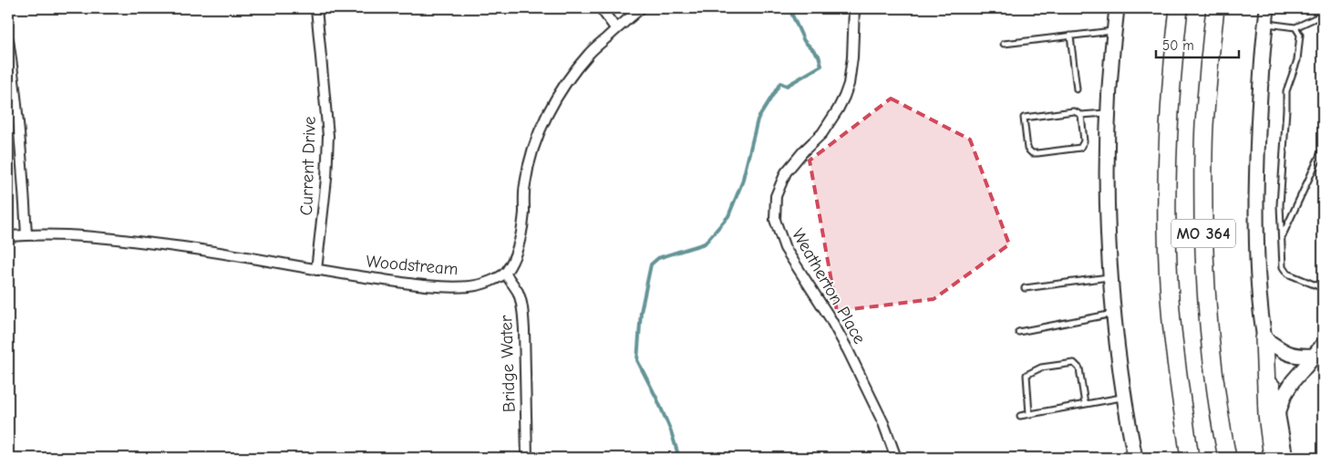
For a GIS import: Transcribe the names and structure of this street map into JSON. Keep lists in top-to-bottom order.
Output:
{
  "streets": {
    "highway": ["MO 364"],
    "street": [
      "Current Drive",
      "Woodstream",
      "Weatherton Place",
      "Bridge Water"
    ]
  },
  "crossings": [
    ["Current Drive", "Woodstream"],
    ["Woodstream", "Bridge Water"]
  ],
  "scale_bar": "50 m"
}
